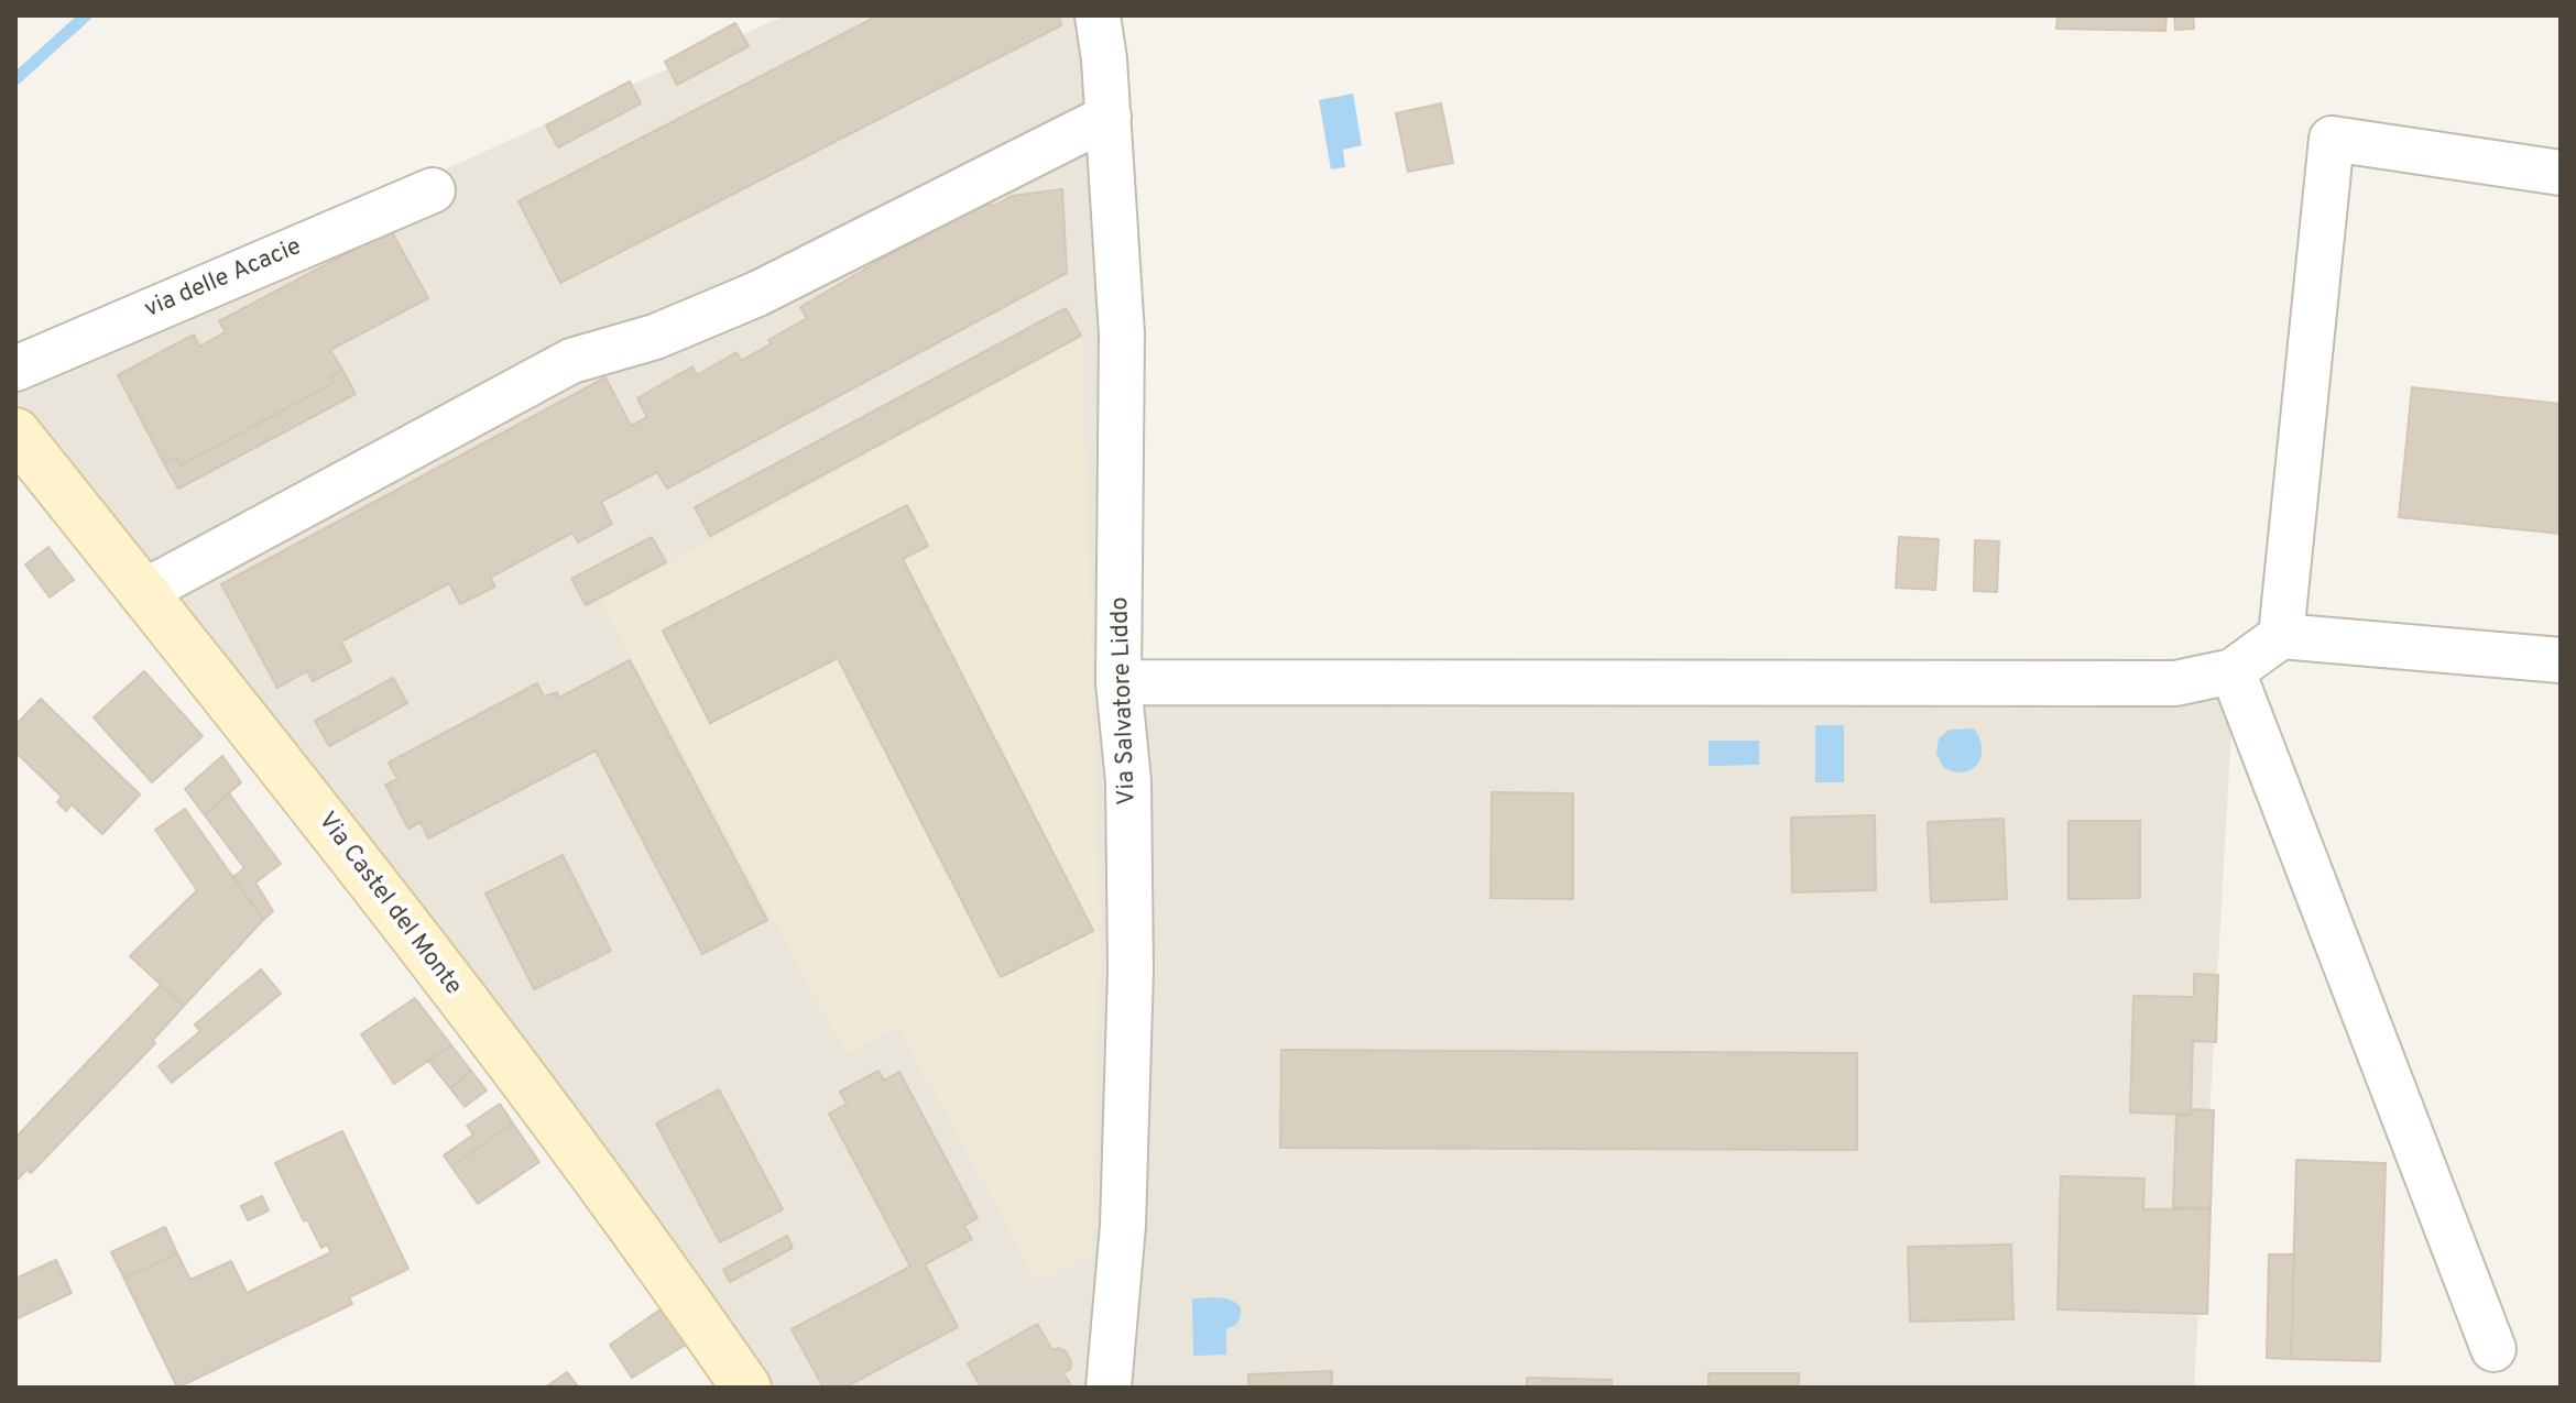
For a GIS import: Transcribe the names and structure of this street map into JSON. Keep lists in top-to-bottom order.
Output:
{
  "streets": {
    "main road": ["Via Castel del Monte"],
    "street": ["via delle Acacie", "Via Salvatore Liddo"]
  }
}
